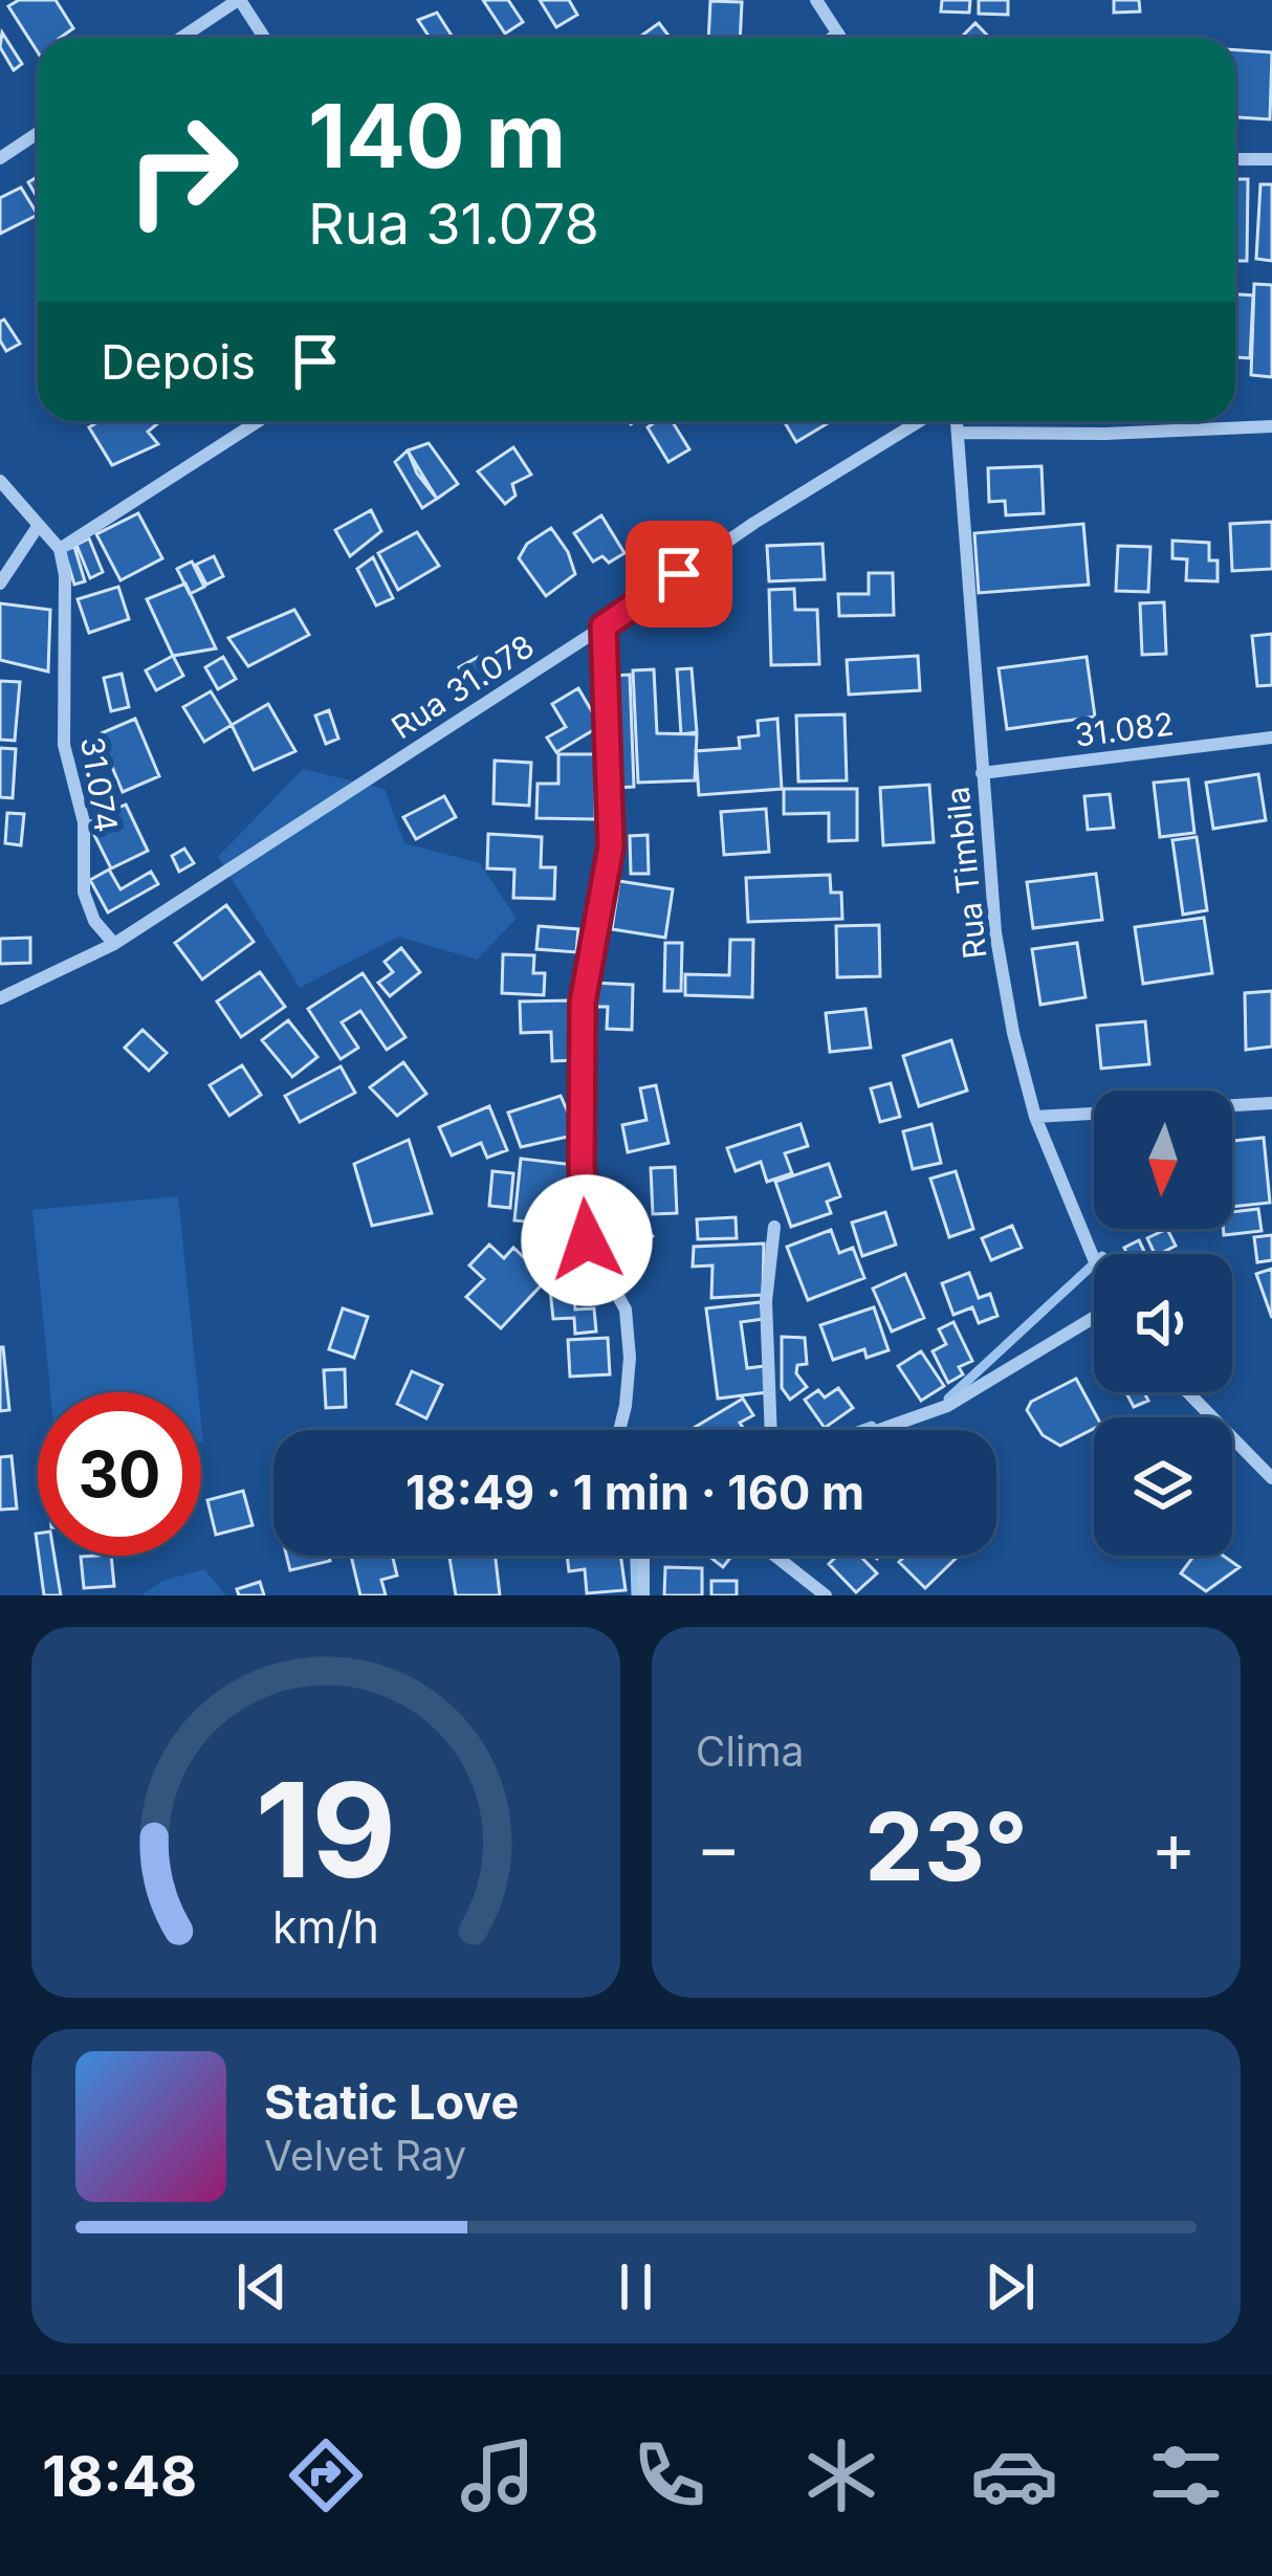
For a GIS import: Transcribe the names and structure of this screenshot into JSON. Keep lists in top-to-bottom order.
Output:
{
  "streets": {
    "street": [
      "Rua 31.078",
      "31.082",
      "31.074",
      "Rua Timbila"
    ]
  },
  "crossings": [
    ["Rua 31.078", "31.074"],
    ["31.082", "Rua Timbila"]
  ],
  "north": "bottom",
  "page": {
    "turn": ["140 m", "Rua 31.078"],
    "then": "Depois",
    "limit": "30",
    "trip": "18:49 · 1 min · 160 m",
    "tile": "Clima",
    "heat": ["−", "23°", "+"],
    "song": ["Static Love", "Velvet Ray"],
    "tabs": "18:48",
    "gauge": ["19", "km/h"]
  }
}
